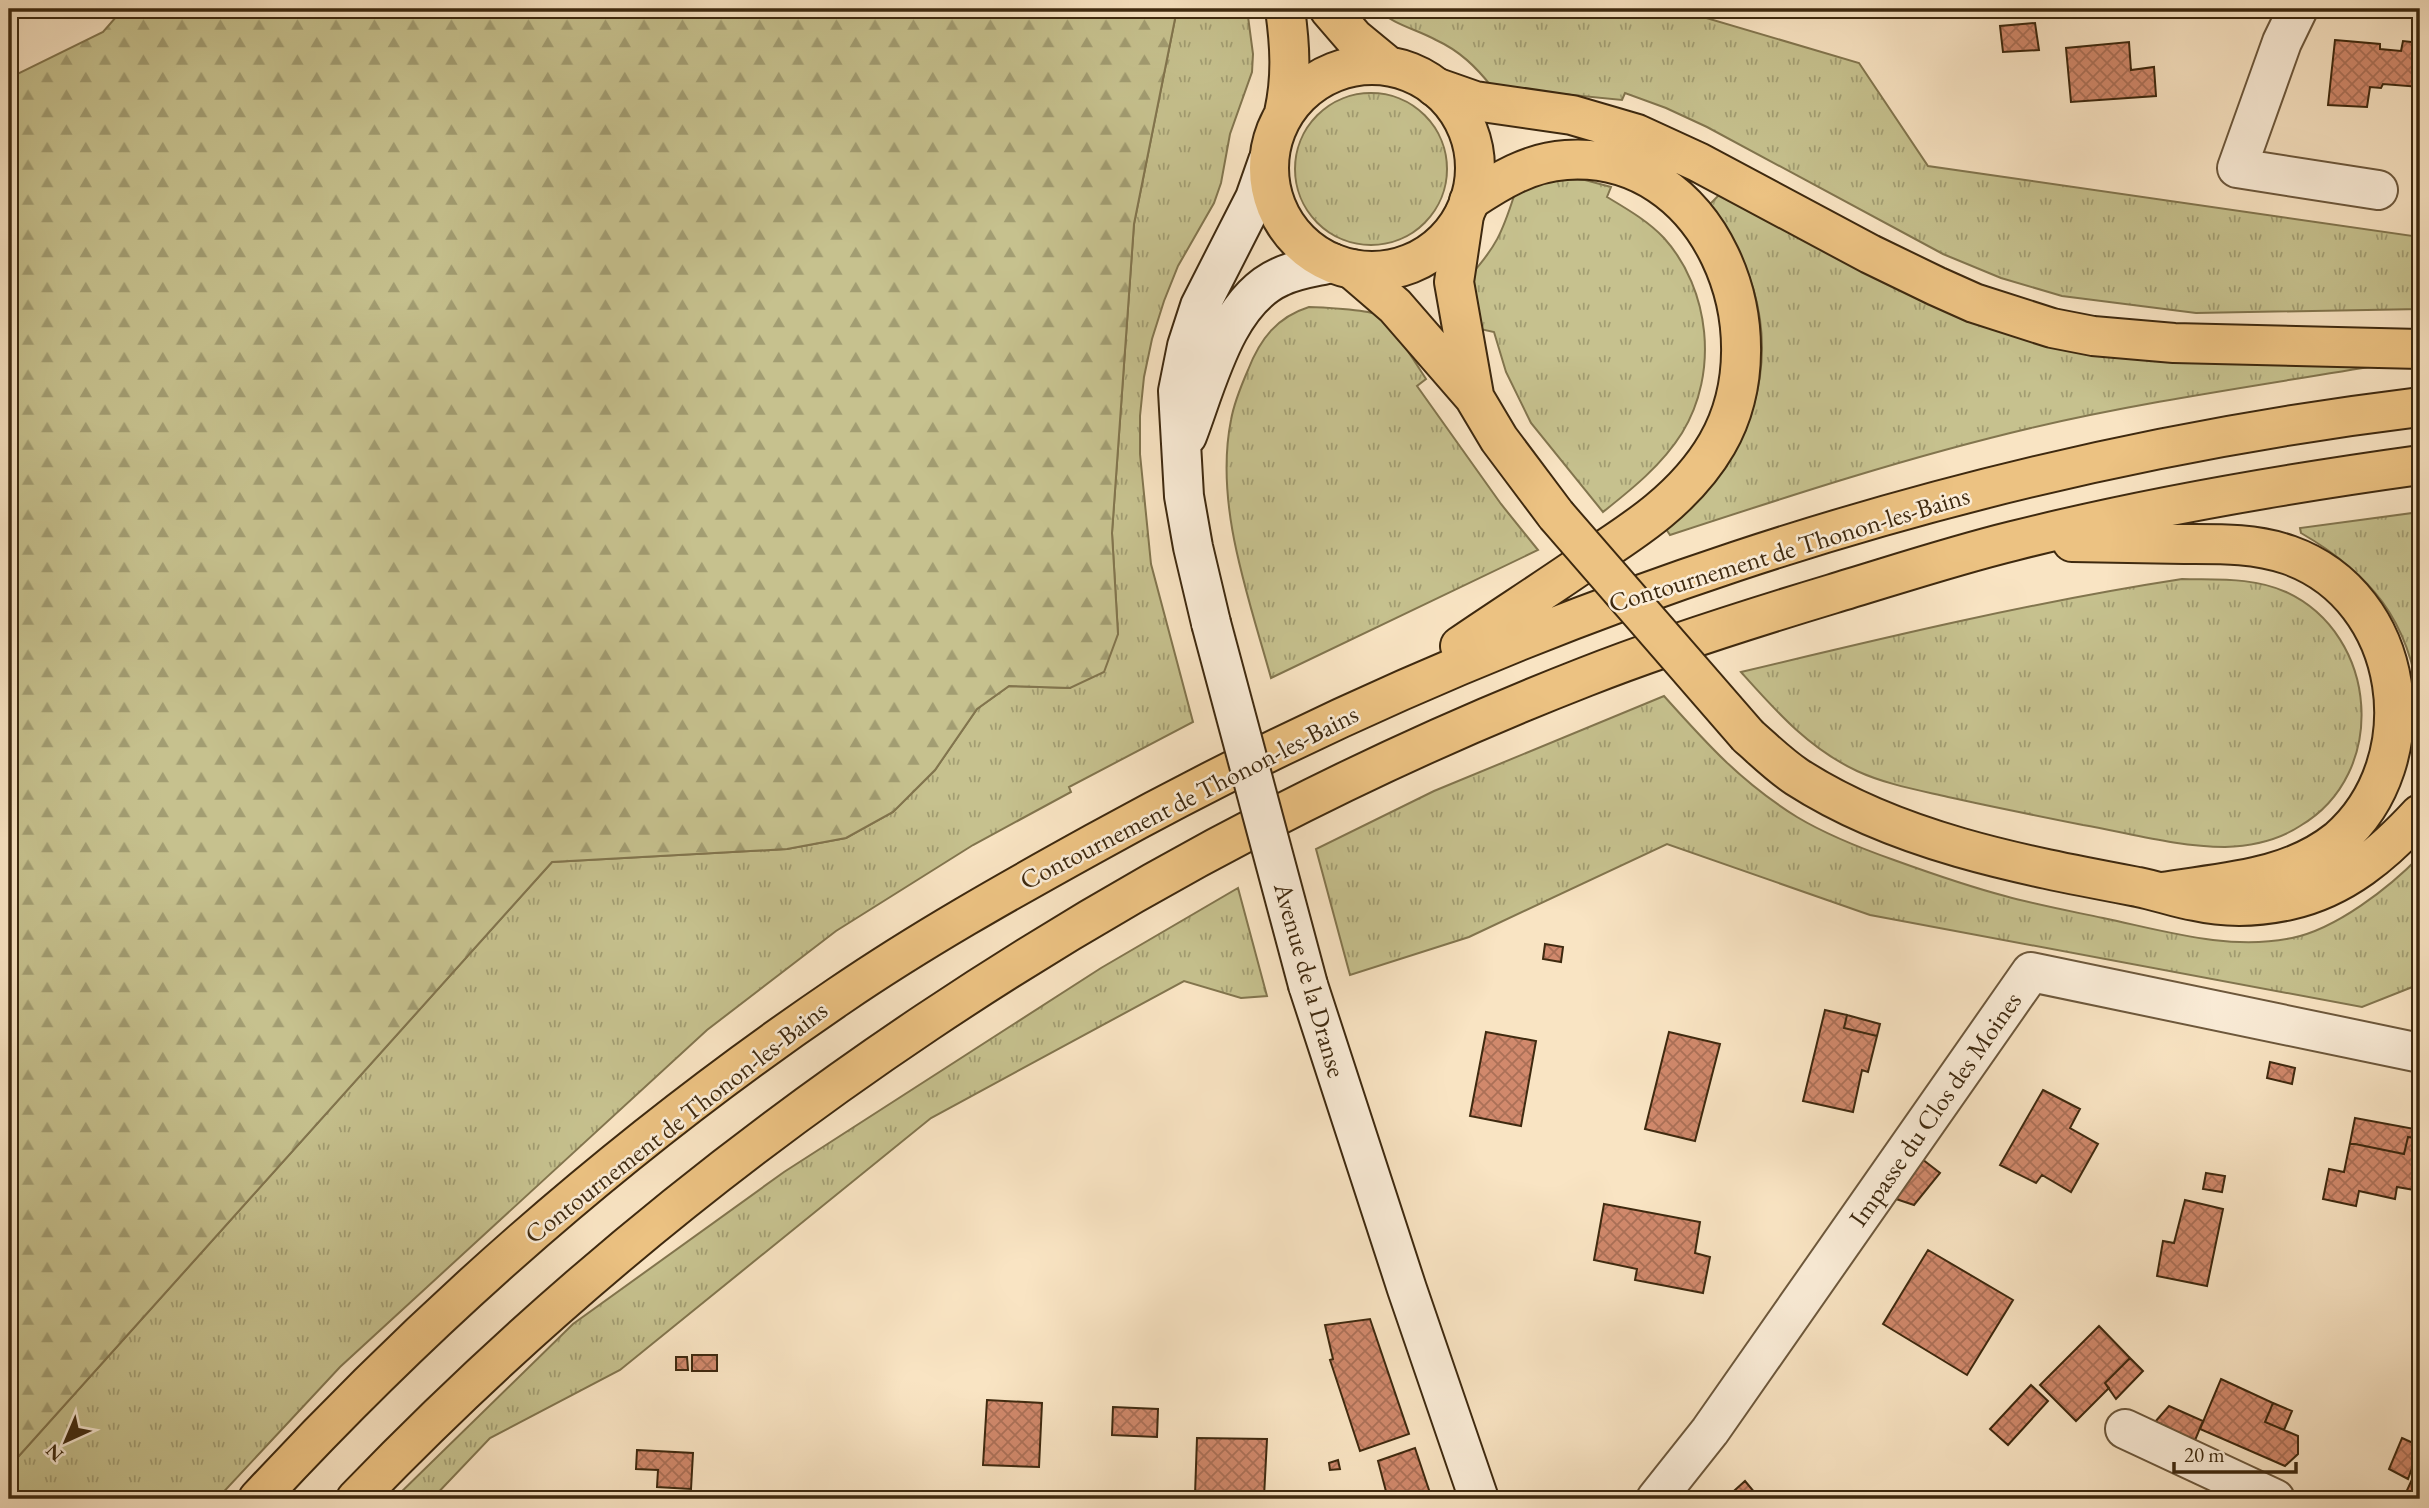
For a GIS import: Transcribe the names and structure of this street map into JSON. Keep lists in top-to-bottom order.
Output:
{
  "streets": {
    "main road": ["Contournement de Thonon-les-Bains", "Avenue de la Dranse", "Impasse du Clos des Moines"]
  },
  "scale_bar": "20 m",
  "north": "bottom left"
}
